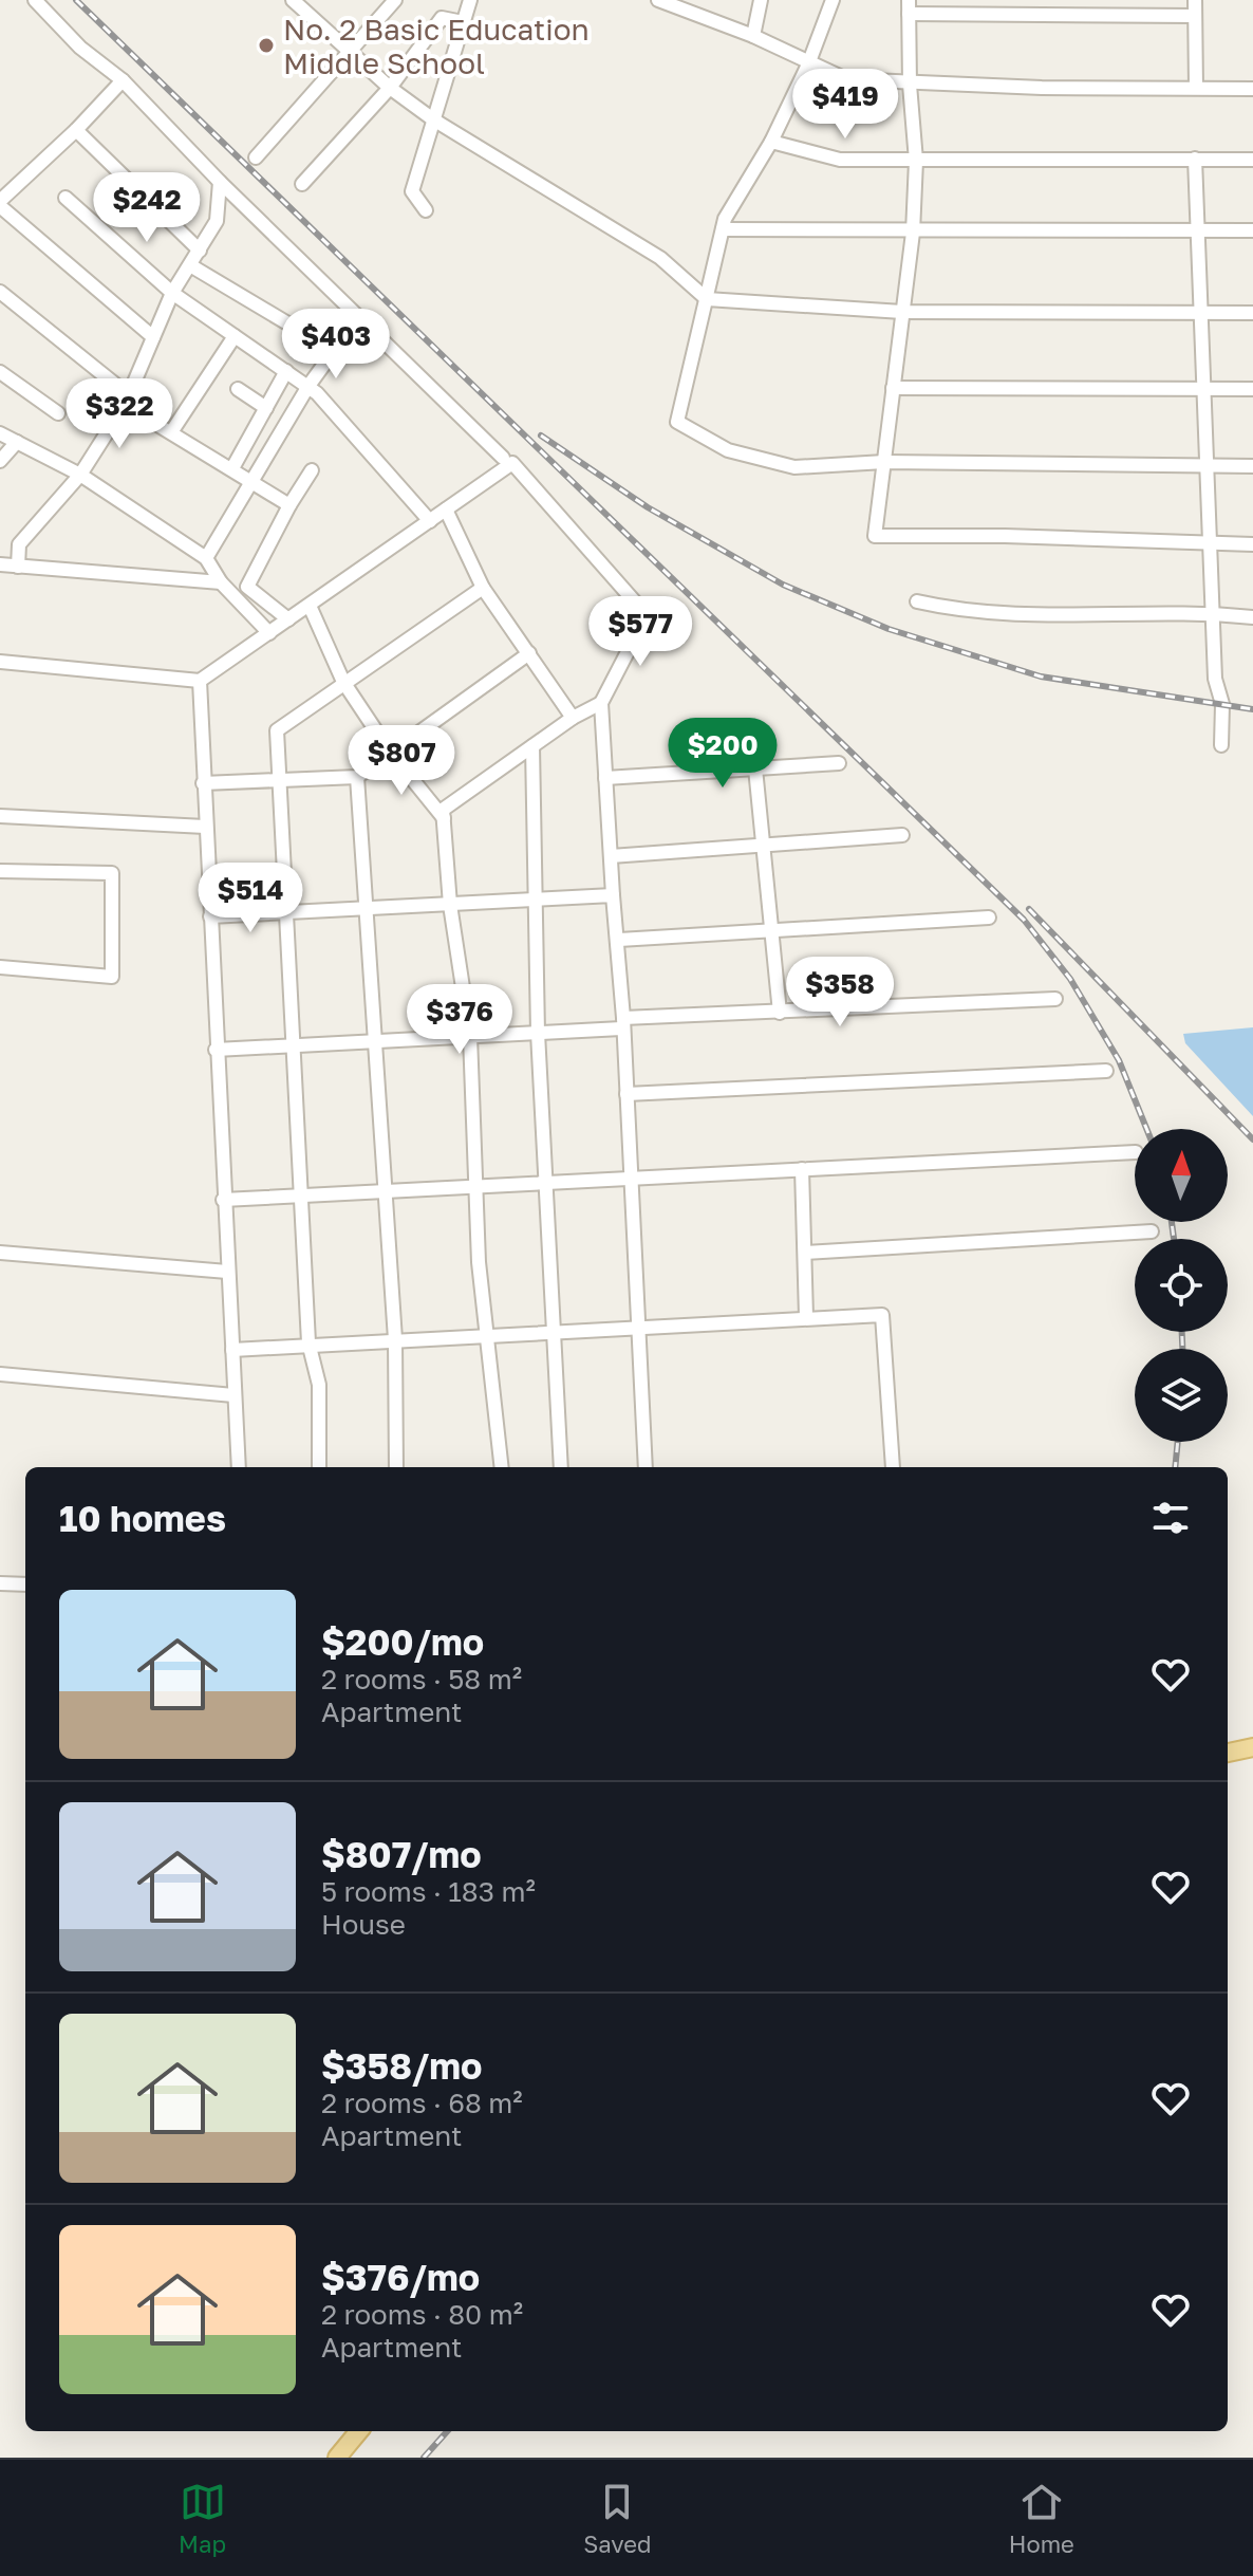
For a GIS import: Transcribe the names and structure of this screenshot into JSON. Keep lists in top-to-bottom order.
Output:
{
  "places": ["No. 2 Basic Education Middle School"],
  "north": "top",
  "page": {
    "price": [
      "$419",
      "$242",
      "$403",
      "$322",
      "$577",
      "$200",
      "$807",
      "$514",
      "$358",
      "$376"
    ],
    "heading": "10 homes",
    "list": [
      {
        "name": "$200/mo",
        "note": "2 rooms · 58 m² · Apartment"
      },
      {
        "name": "$807/mo",
        "note": "5 rooms · 183 m² · House"
      },
      {
        "name": "$358/mo",
        "note": "2 rooms · 68 m² · Apartment"
      },
      {
        "name": "$376/mo",
        "note": "2 rooms · 80 m² · Apartment"
      }
    ],
    "tabs": ["Map", "Saved", "Home"]
  }
}
